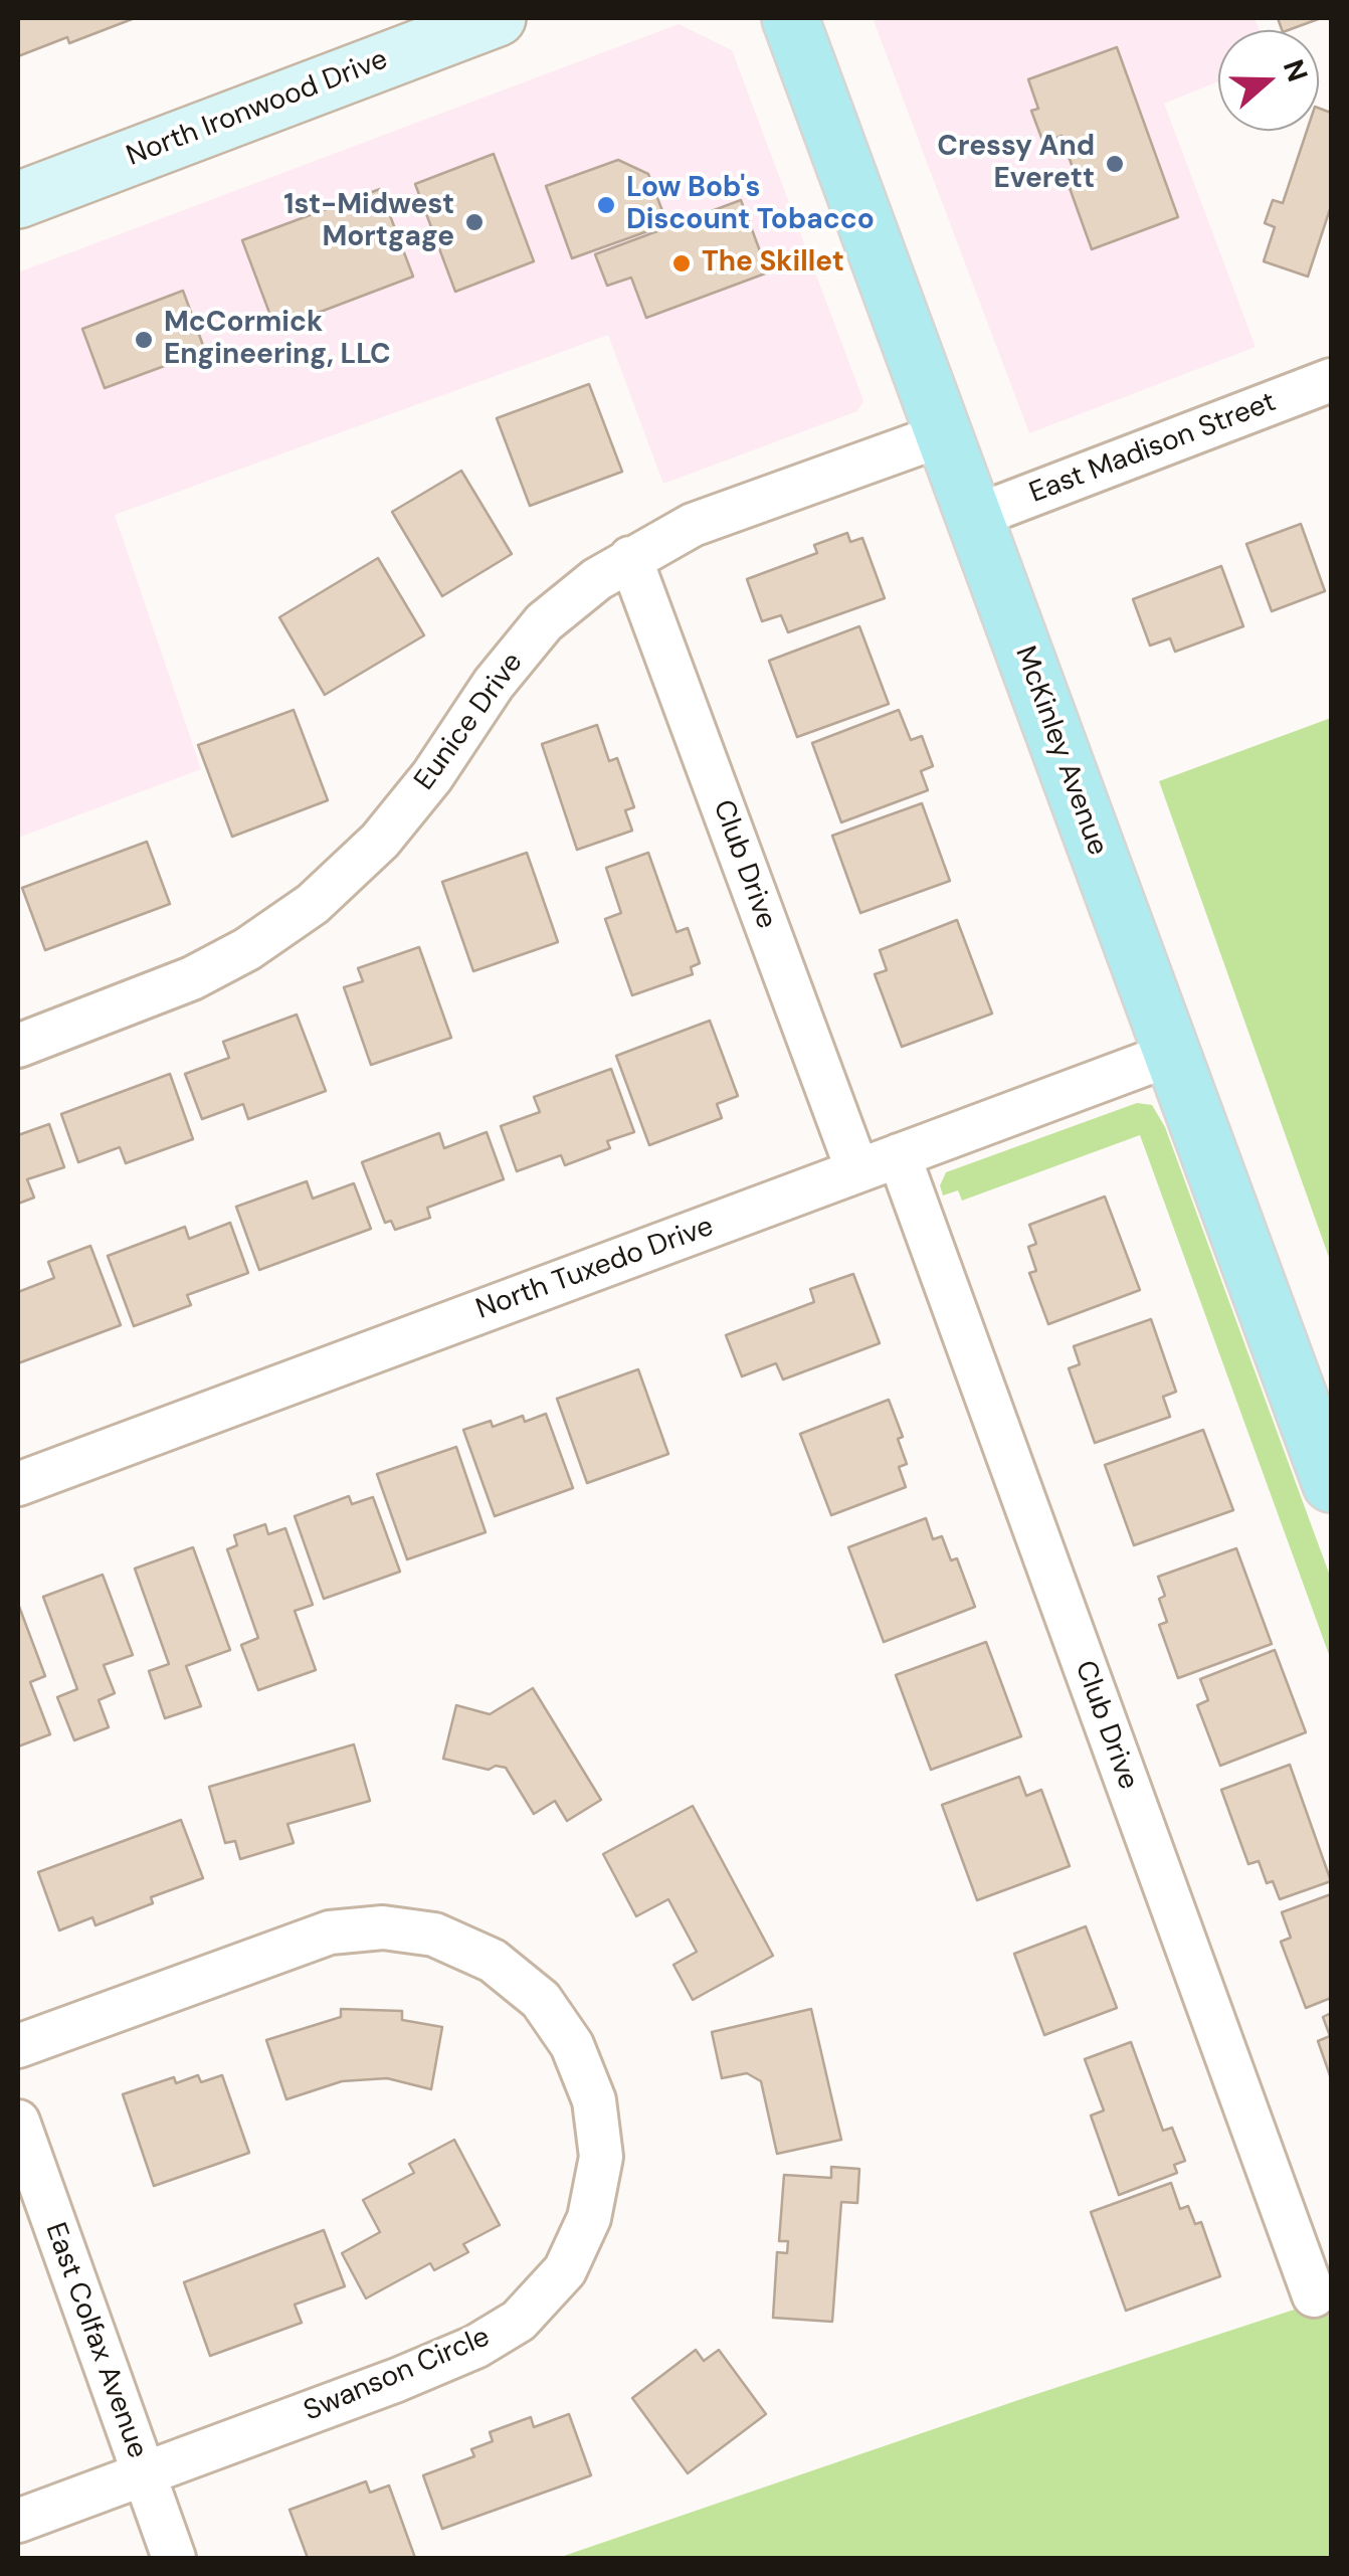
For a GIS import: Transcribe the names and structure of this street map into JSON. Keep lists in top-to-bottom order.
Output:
{
  "streets": {
    "main road": ["North Ironwood Drive", "McKinley Avenue"],
    "street": [
      "East Madison Street",
      "Eunice Drive",
      "Club Drive",
      "North Tuxedo Drive",
      "East Colfax Avenue",
      "Swanson Circle"
    ]
  },
  "crossings": [
    ["East Madison Street", "McKinley Avenue"],
    ["Eunice Drive", "McKinley Avenue"],
    ["Eunice Drive", "Club Drive"],
    ["McKinley Avenue", "North Tuxedo Drive"],
    ["Club Drive", "North Tuxedo Drive"],
    ["East Colfax Avenue", "Swanson Circle"]
  ],
  "places": [
    "Cressy And Everett",
    "Low Bob's Discount Tobacco",
    "1st-Midwest Mortgage",
    "The Skillet",
    "McCormick Engineering, LLC"
  ],
  "north": "right"
}
